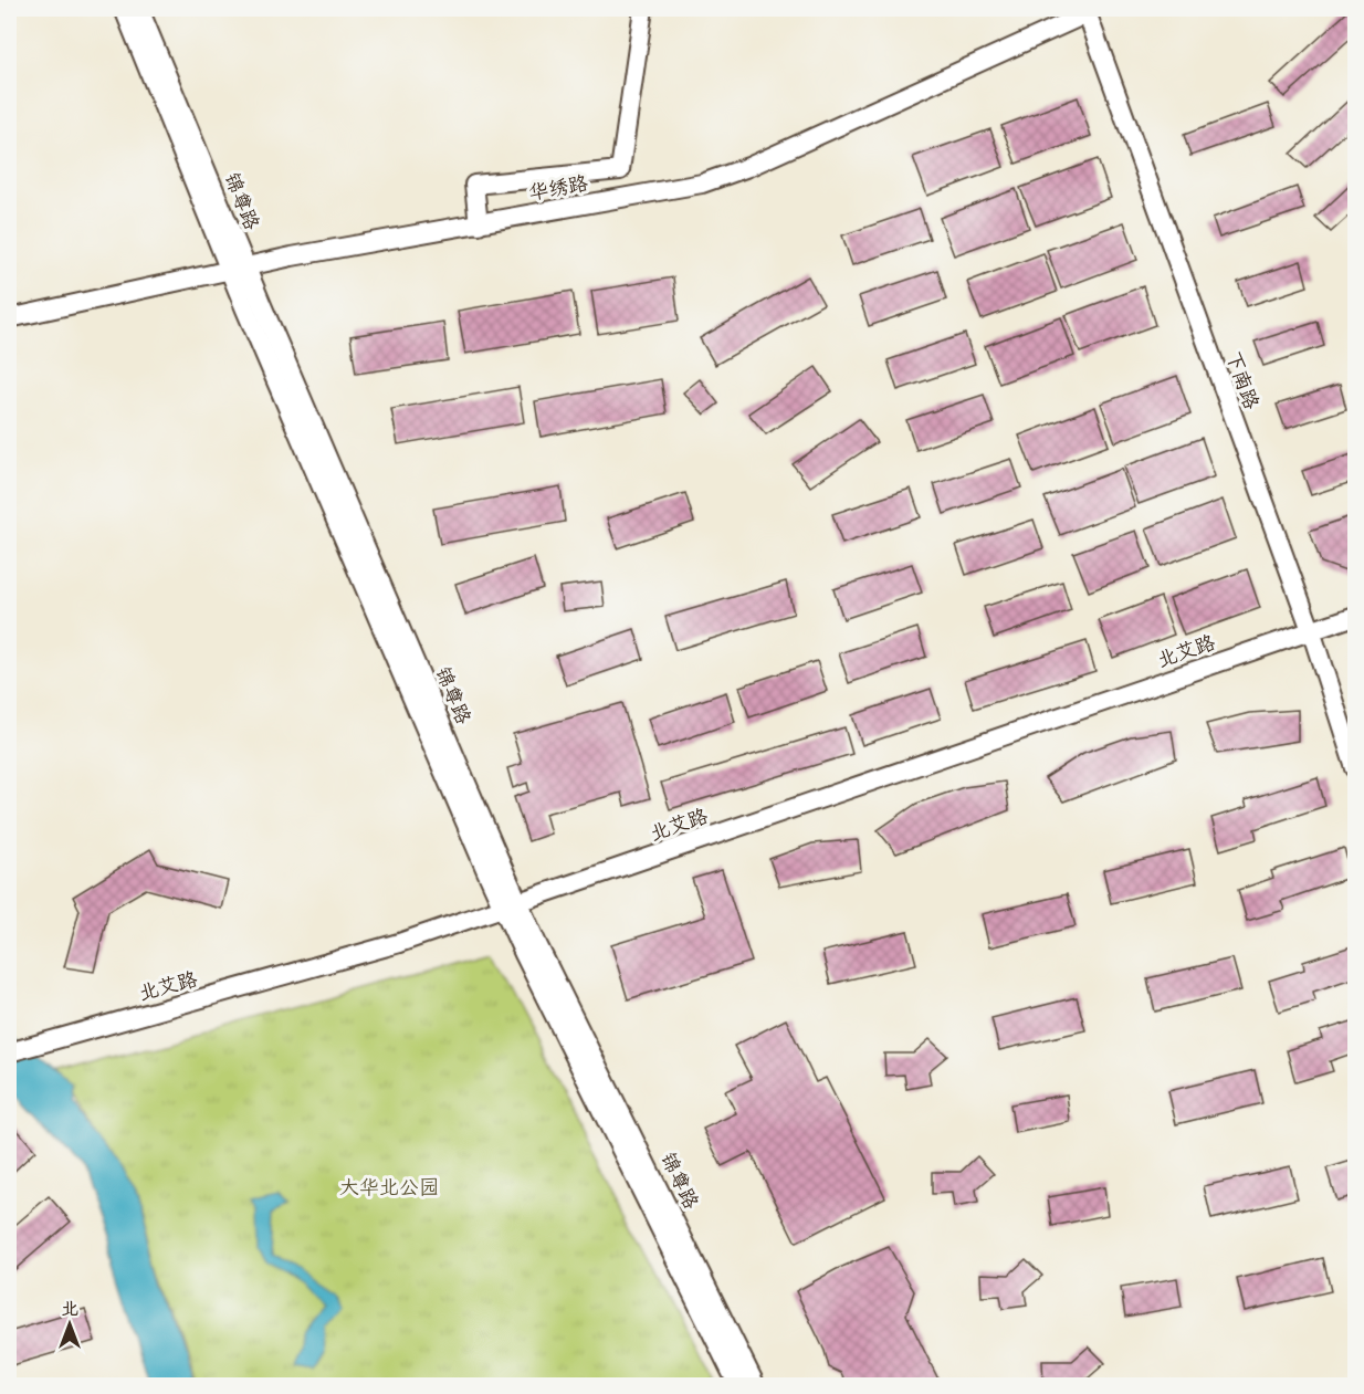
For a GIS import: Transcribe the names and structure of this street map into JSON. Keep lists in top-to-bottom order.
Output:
{
  "streets": {
    "street": [
      "华绣路",
      "锦尊路",
      "下南路",
      "北艾路"
    ]
  },
  "crossings": [
    ["华绣路", "锦尊路"],
    ["华绣路", "下南路"],
    ["锦尊路", "北艾路"],
    ["下南路", "北艾路"]
  ],
  "parks": ["大华北公园"],
  "north": "top"
}
